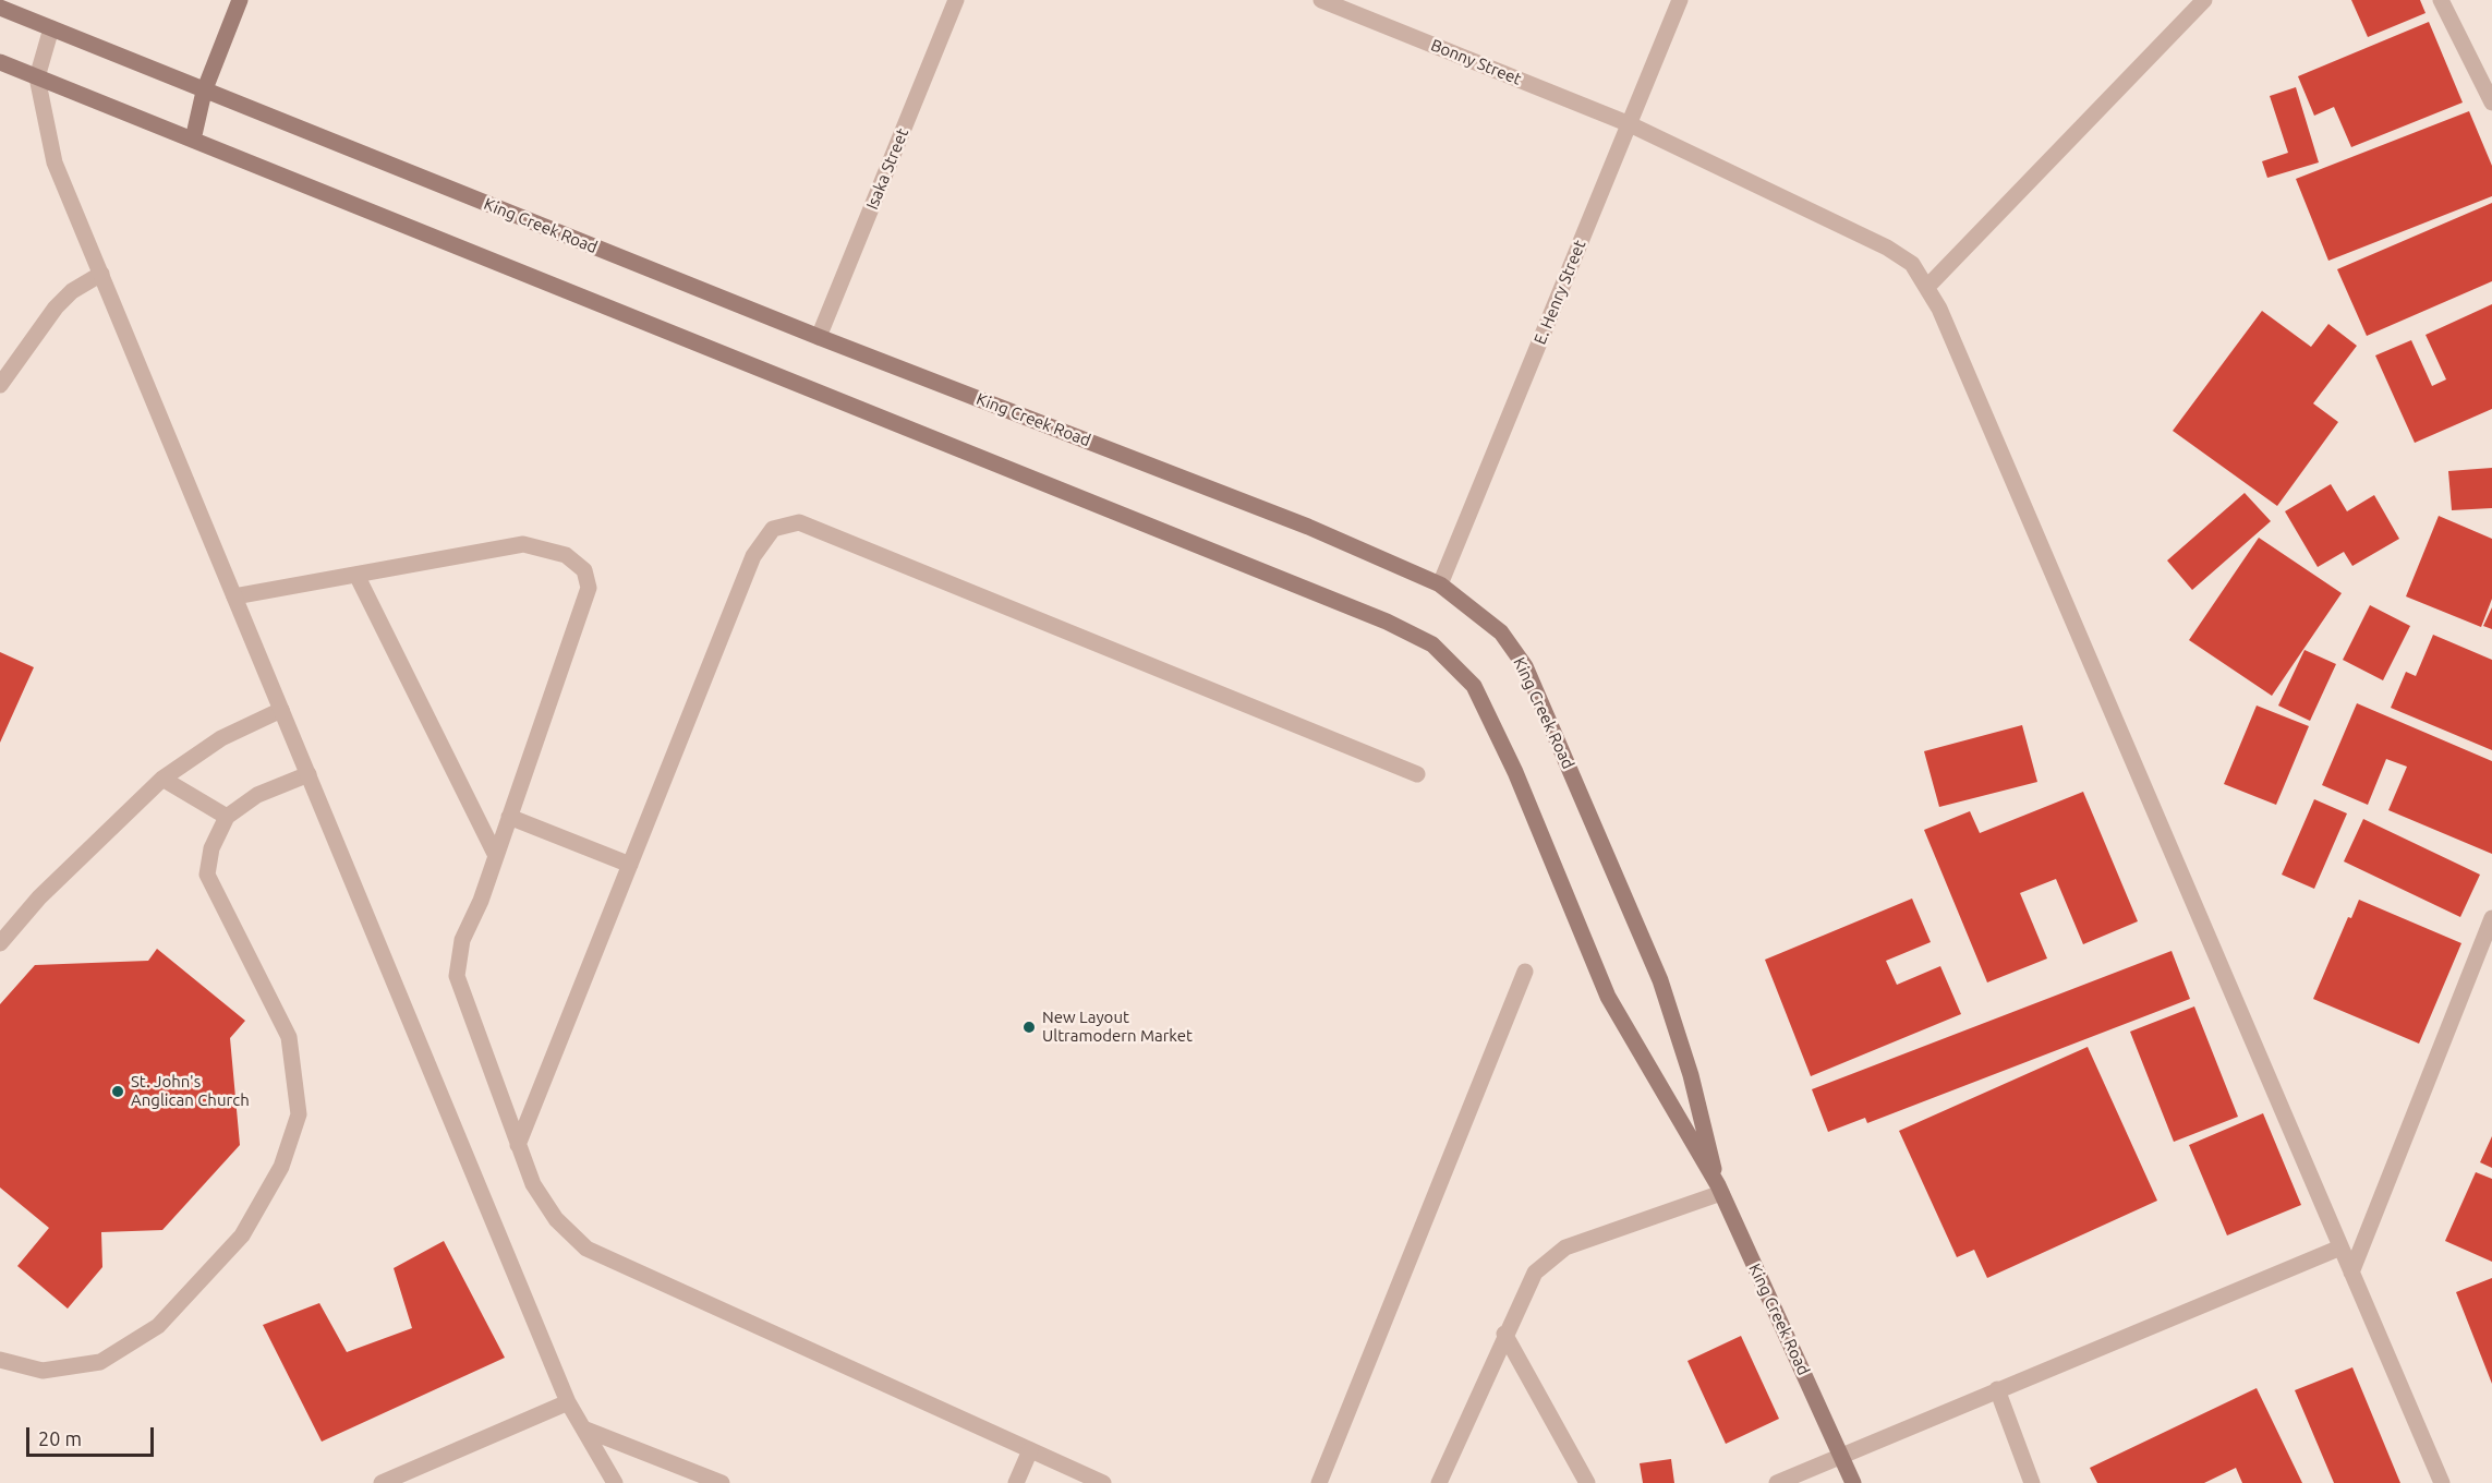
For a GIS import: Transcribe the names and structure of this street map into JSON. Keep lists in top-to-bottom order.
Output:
{
  "streets": {
    "street": [
      "Bonny Street",
      "Isaka Street",
      "King Creek Road",
      "E. Henry Street"
    ]
  },
  "crossings": [
    ["Bonny Street", "E. Henry Street"],
    ["Isaka Street", "King Creek Road"],
    ["King Creek Road", "E. Henry Street"]
  ],
  "places": ["New Layout Ultramodern Market", "St. John's Anglican Church"],
  "scale_bar": "20 m"
}
